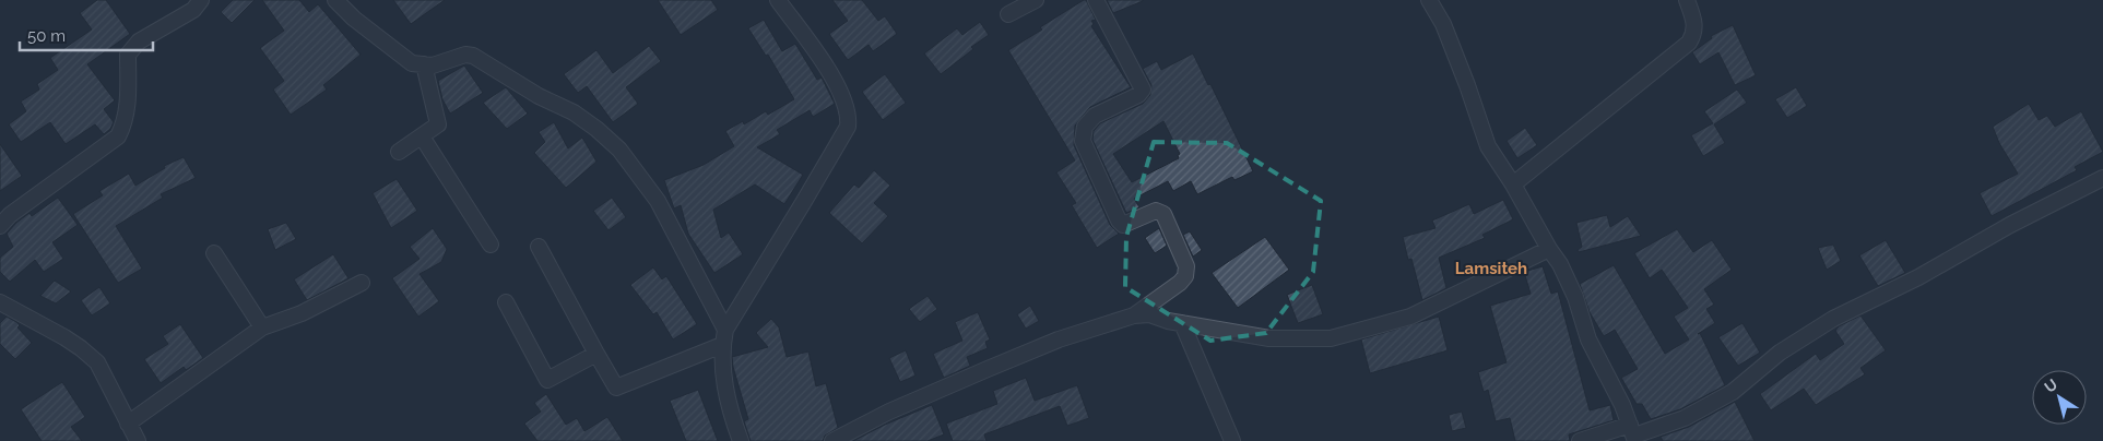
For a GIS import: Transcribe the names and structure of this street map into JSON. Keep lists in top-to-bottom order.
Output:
{
  "districts": ["Lamsiteh"],
  "scale_bar": "50 m",
  "north": "top left"
}
